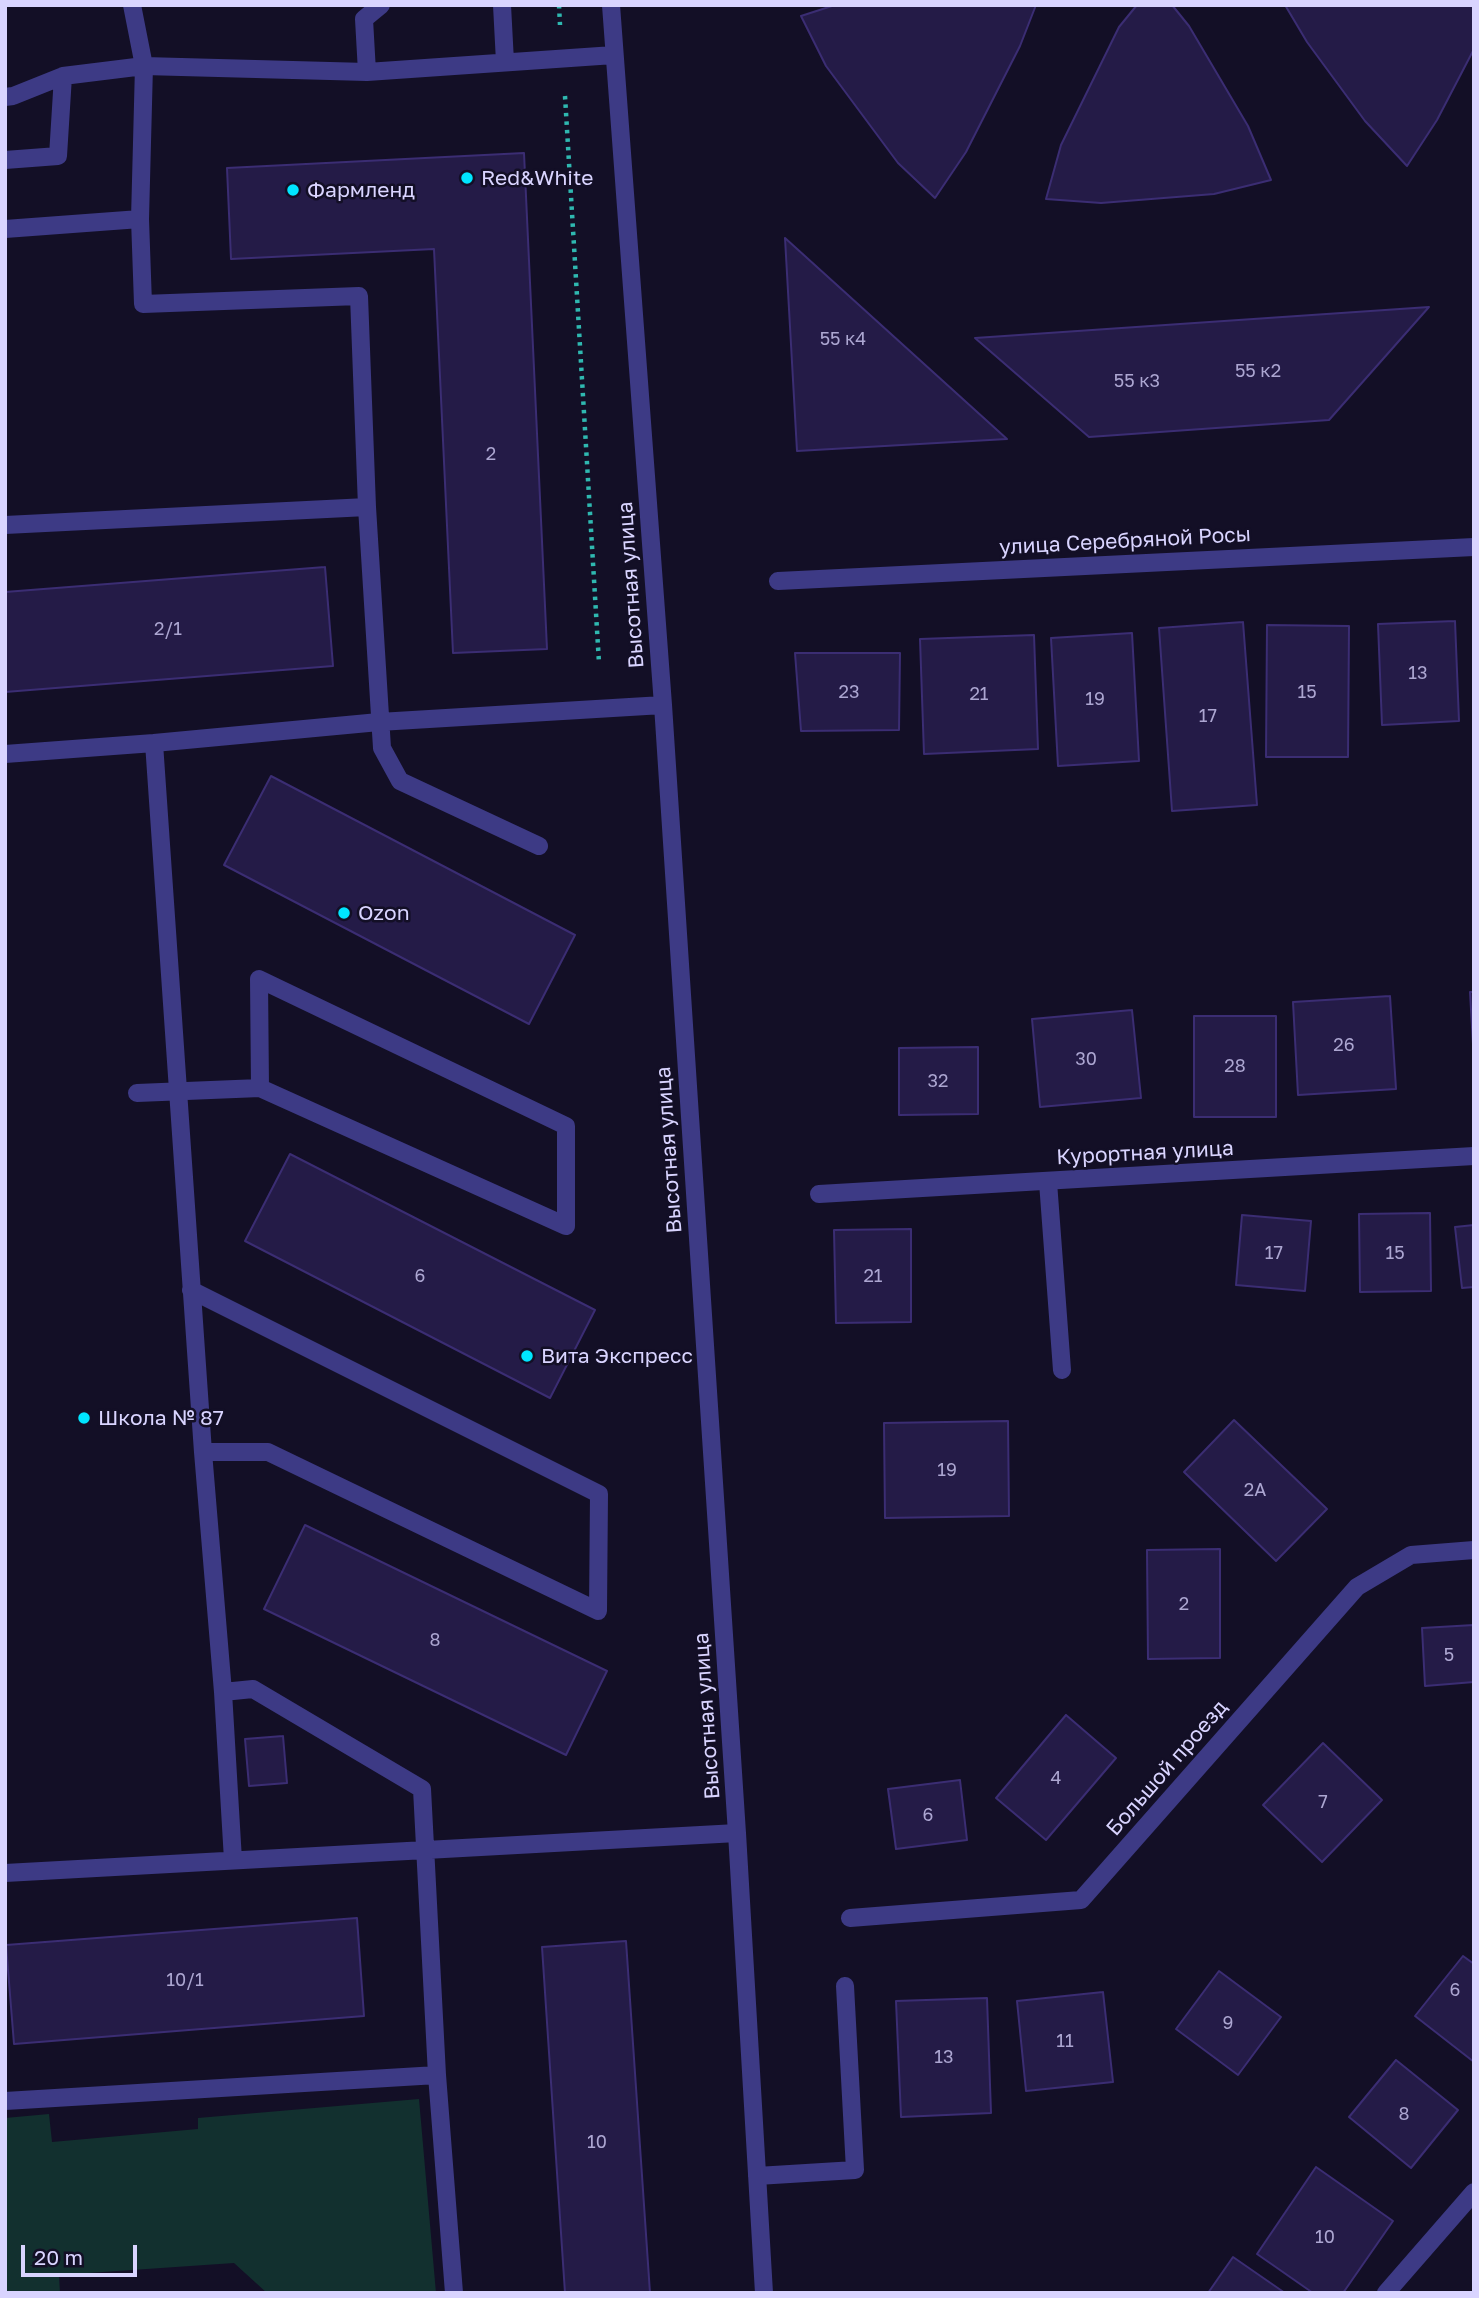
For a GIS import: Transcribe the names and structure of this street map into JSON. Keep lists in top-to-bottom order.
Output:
{
  "streets": {
    "street": [
      "улица Серебряной Росы",
      "Высотная улица",
      "Курортная улица",
      "Большой проезд"
    ]
  },
  "places": [
    "Red&White",
    "Фармленд",
    "Ozon",
    "Вита Экспресс",
    "Школа № 87"
  ],
  "house_numbers": [
    "55 к4",
    "55 к2",
    "55 к3",
    "2",
    "2/1",
    "13",
    "23",
    "15",
    "21",
    "19",
    "17",
    "26",
    "30",
    "28",
    "32",
    "17",
    "15",
    "6",
    "21",
    "19",
    "2А",
    "2",
    "8",
    "5",
    "4",
    "7",
    "6",
    "10/1",
    "6",
    "9",
    "11",
    "13",
    "8",
    "10",
    "10"
  ],
  "scale_bar": "20 m"
}
